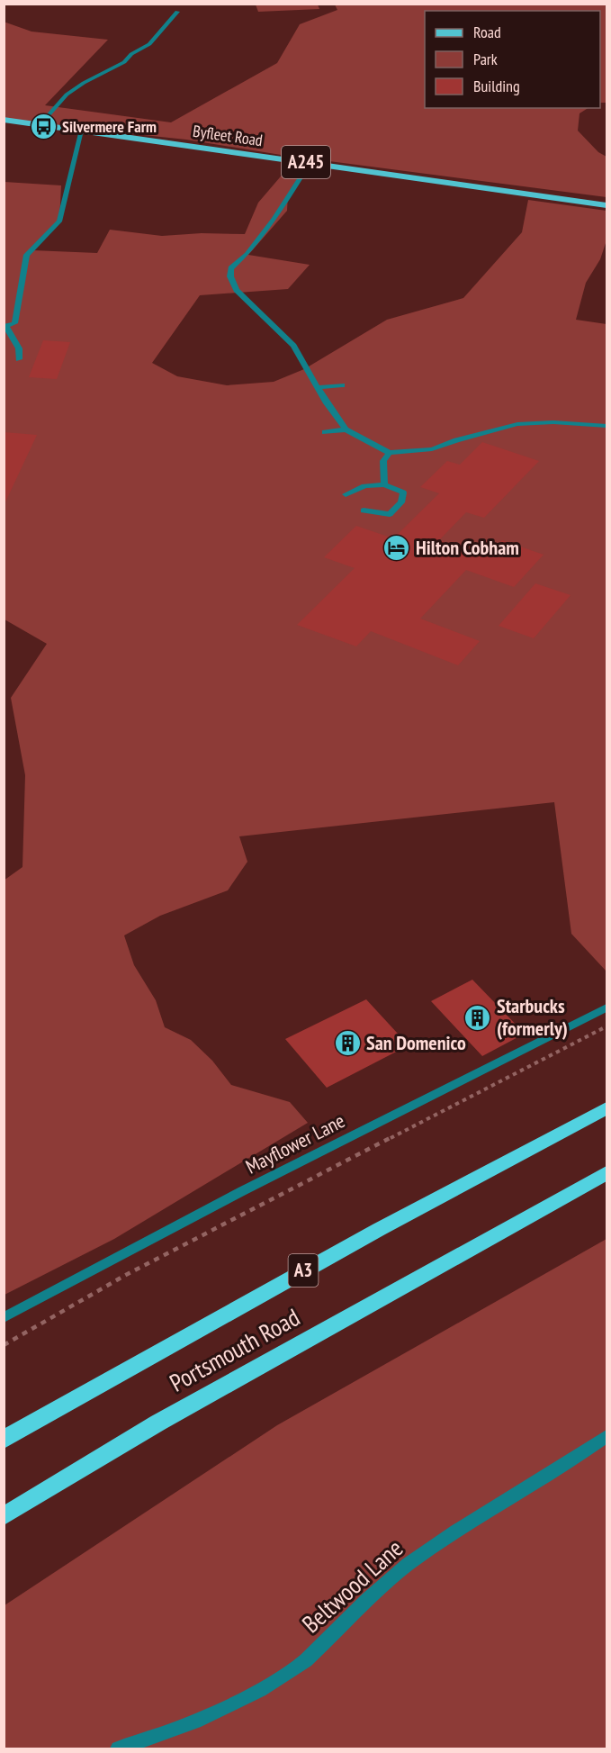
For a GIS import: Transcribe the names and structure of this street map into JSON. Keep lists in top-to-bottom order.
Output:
{
  "streets": {
    "highway": ["A3", "Portsmouth Road"],
    "main road": ["Byfleet Road", "A245"],
    "street": ["Beltwood Lane"],
    "lane": ["Mayflower Lane"]
  },
  "places": {
    "bus stop": ["Silvermere Farm"],
    "hotel": ["Hilton Cobham"],
    "building": ["Starbucks (formerly)", "San Domenico"]
  },
  "legend": ["Road", "Park", "Building"]
}
